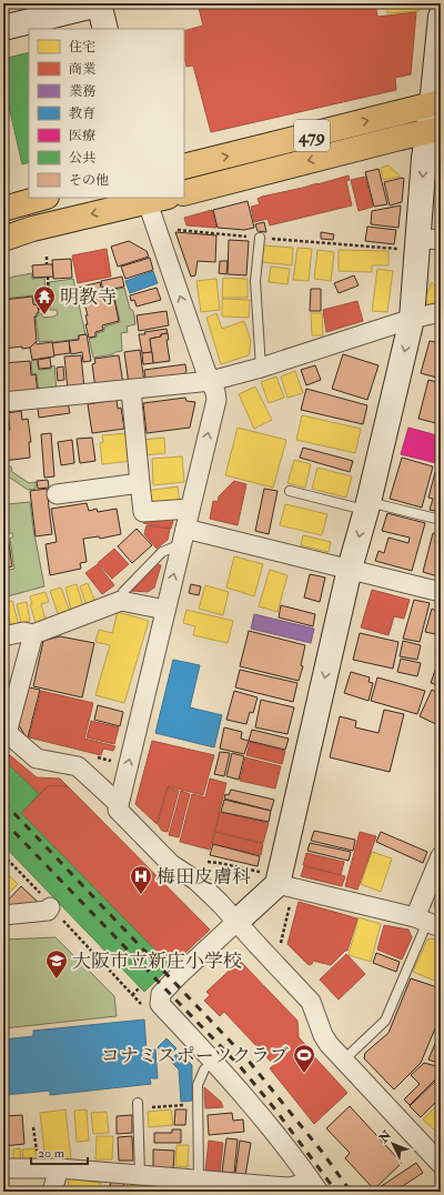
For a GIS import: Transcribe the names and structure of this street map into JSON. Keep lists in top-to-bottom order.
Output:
{
  "streets": {
    "highway": ["479"]
  },
  "places": {
    "temple": ["明教寺"],
    "hospital": ["梅田皮膚科"],
    "school or university": ["大阪市立新庄小学校"],
    "sports": ["コナミスポーツクラブ"]
  },
  "legend": [
    "住宅",
    "商業",
    "業務",
    "教育",
    "医療",
    "公共",
    "その他"
  ],
  "scale_bar": "20 m",
  "north": "top left"
}
